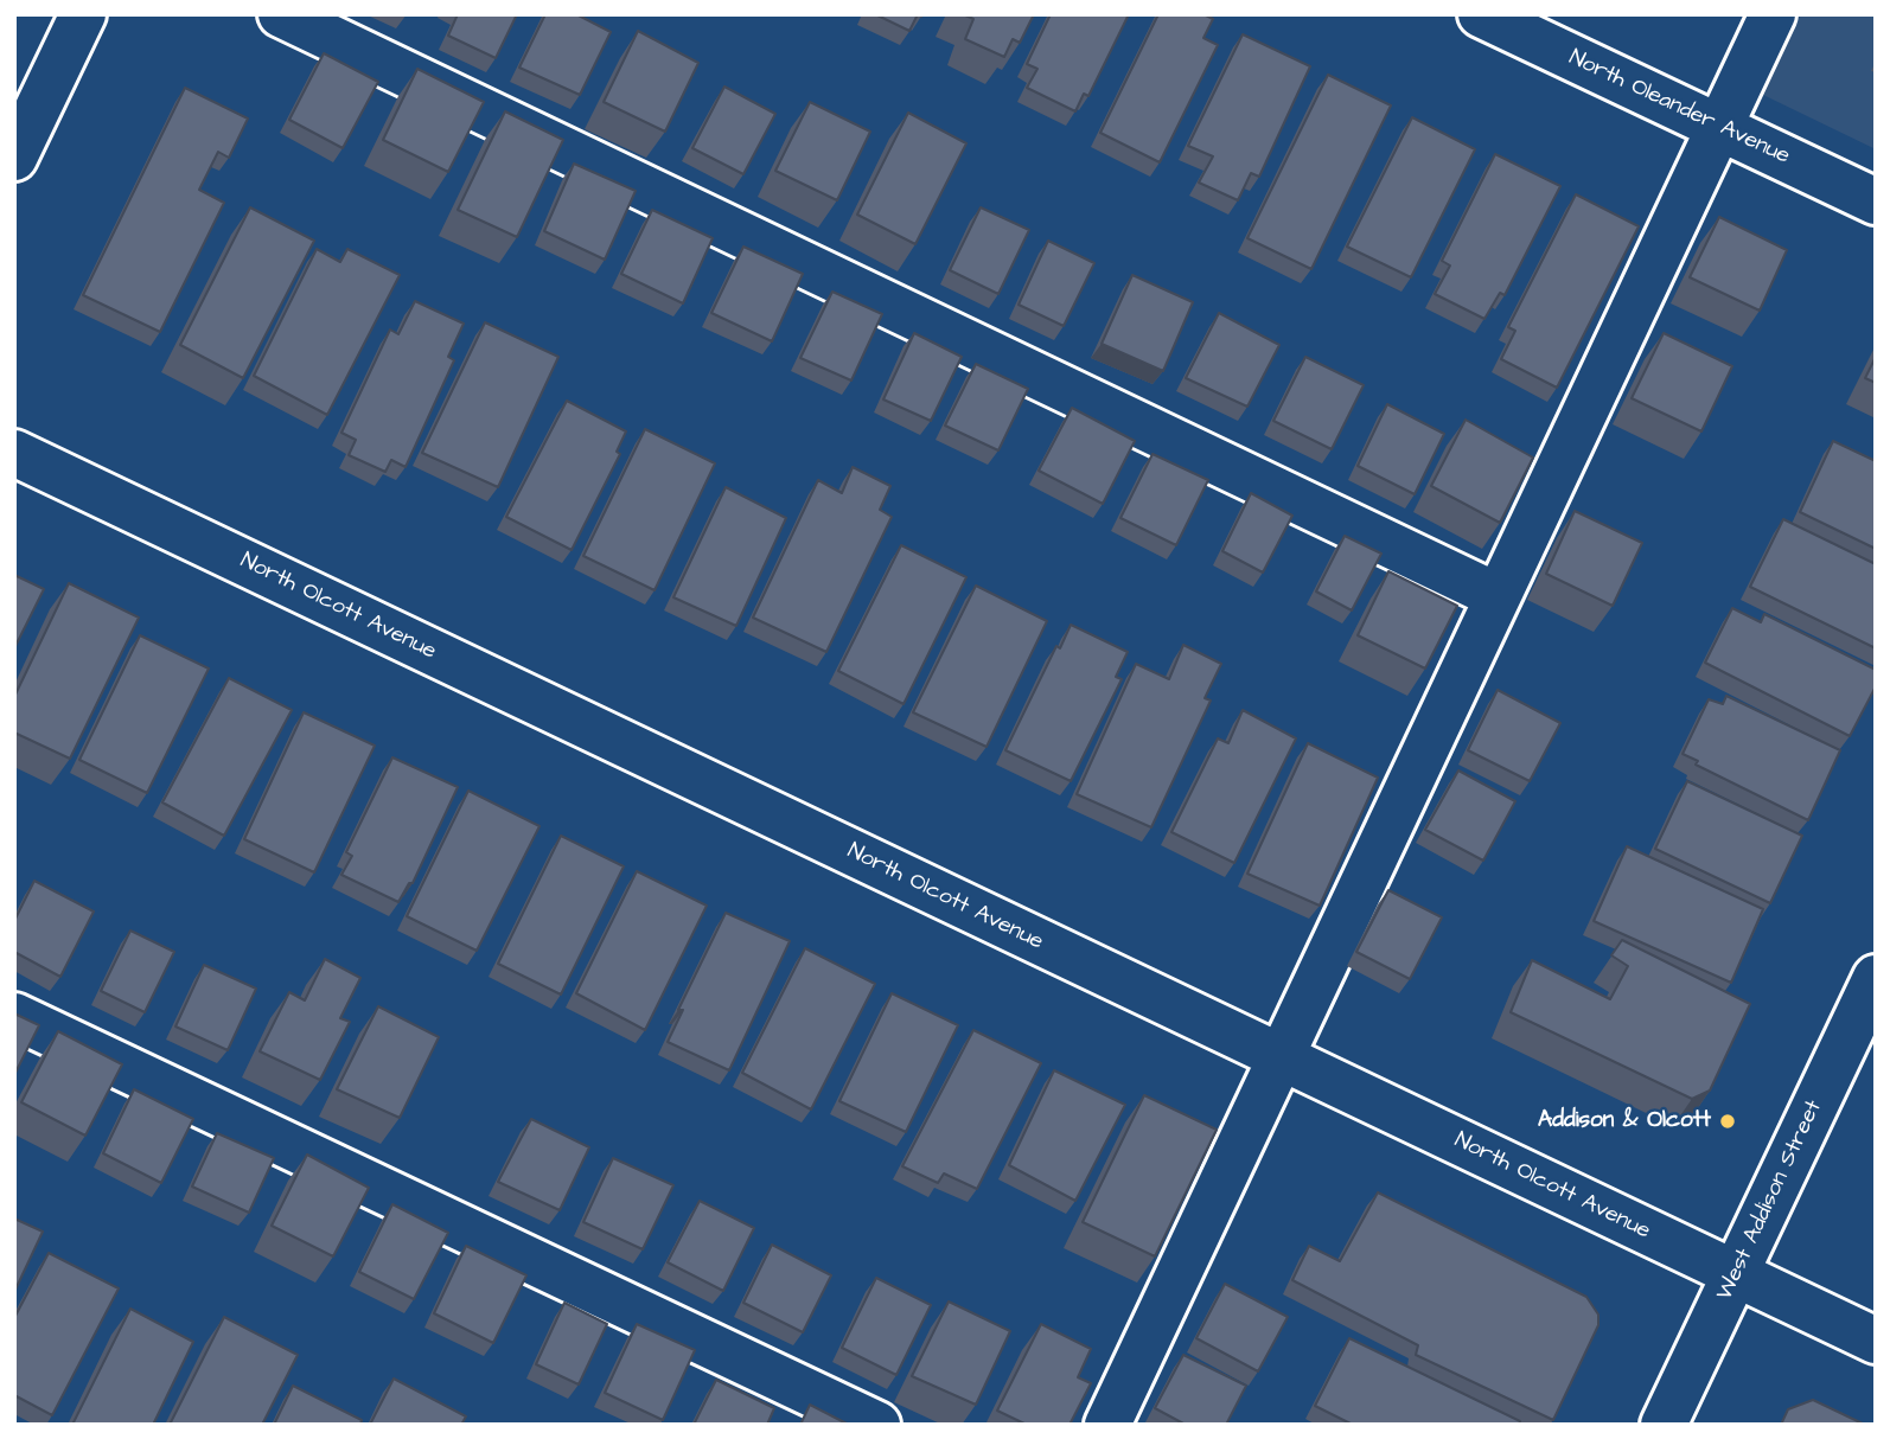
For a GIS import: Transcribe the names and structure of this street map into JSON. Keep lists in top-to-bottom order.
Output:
{
  "streets": {
    "street": ["North Oleander Avenue", "North Olcott Avenue", "West Addison Street"]
  },
  "crossings": [
    ["North Olcott Avenue", "West Addison Street"]
  ],
  "places": ["Addison & Olcott"]
}
